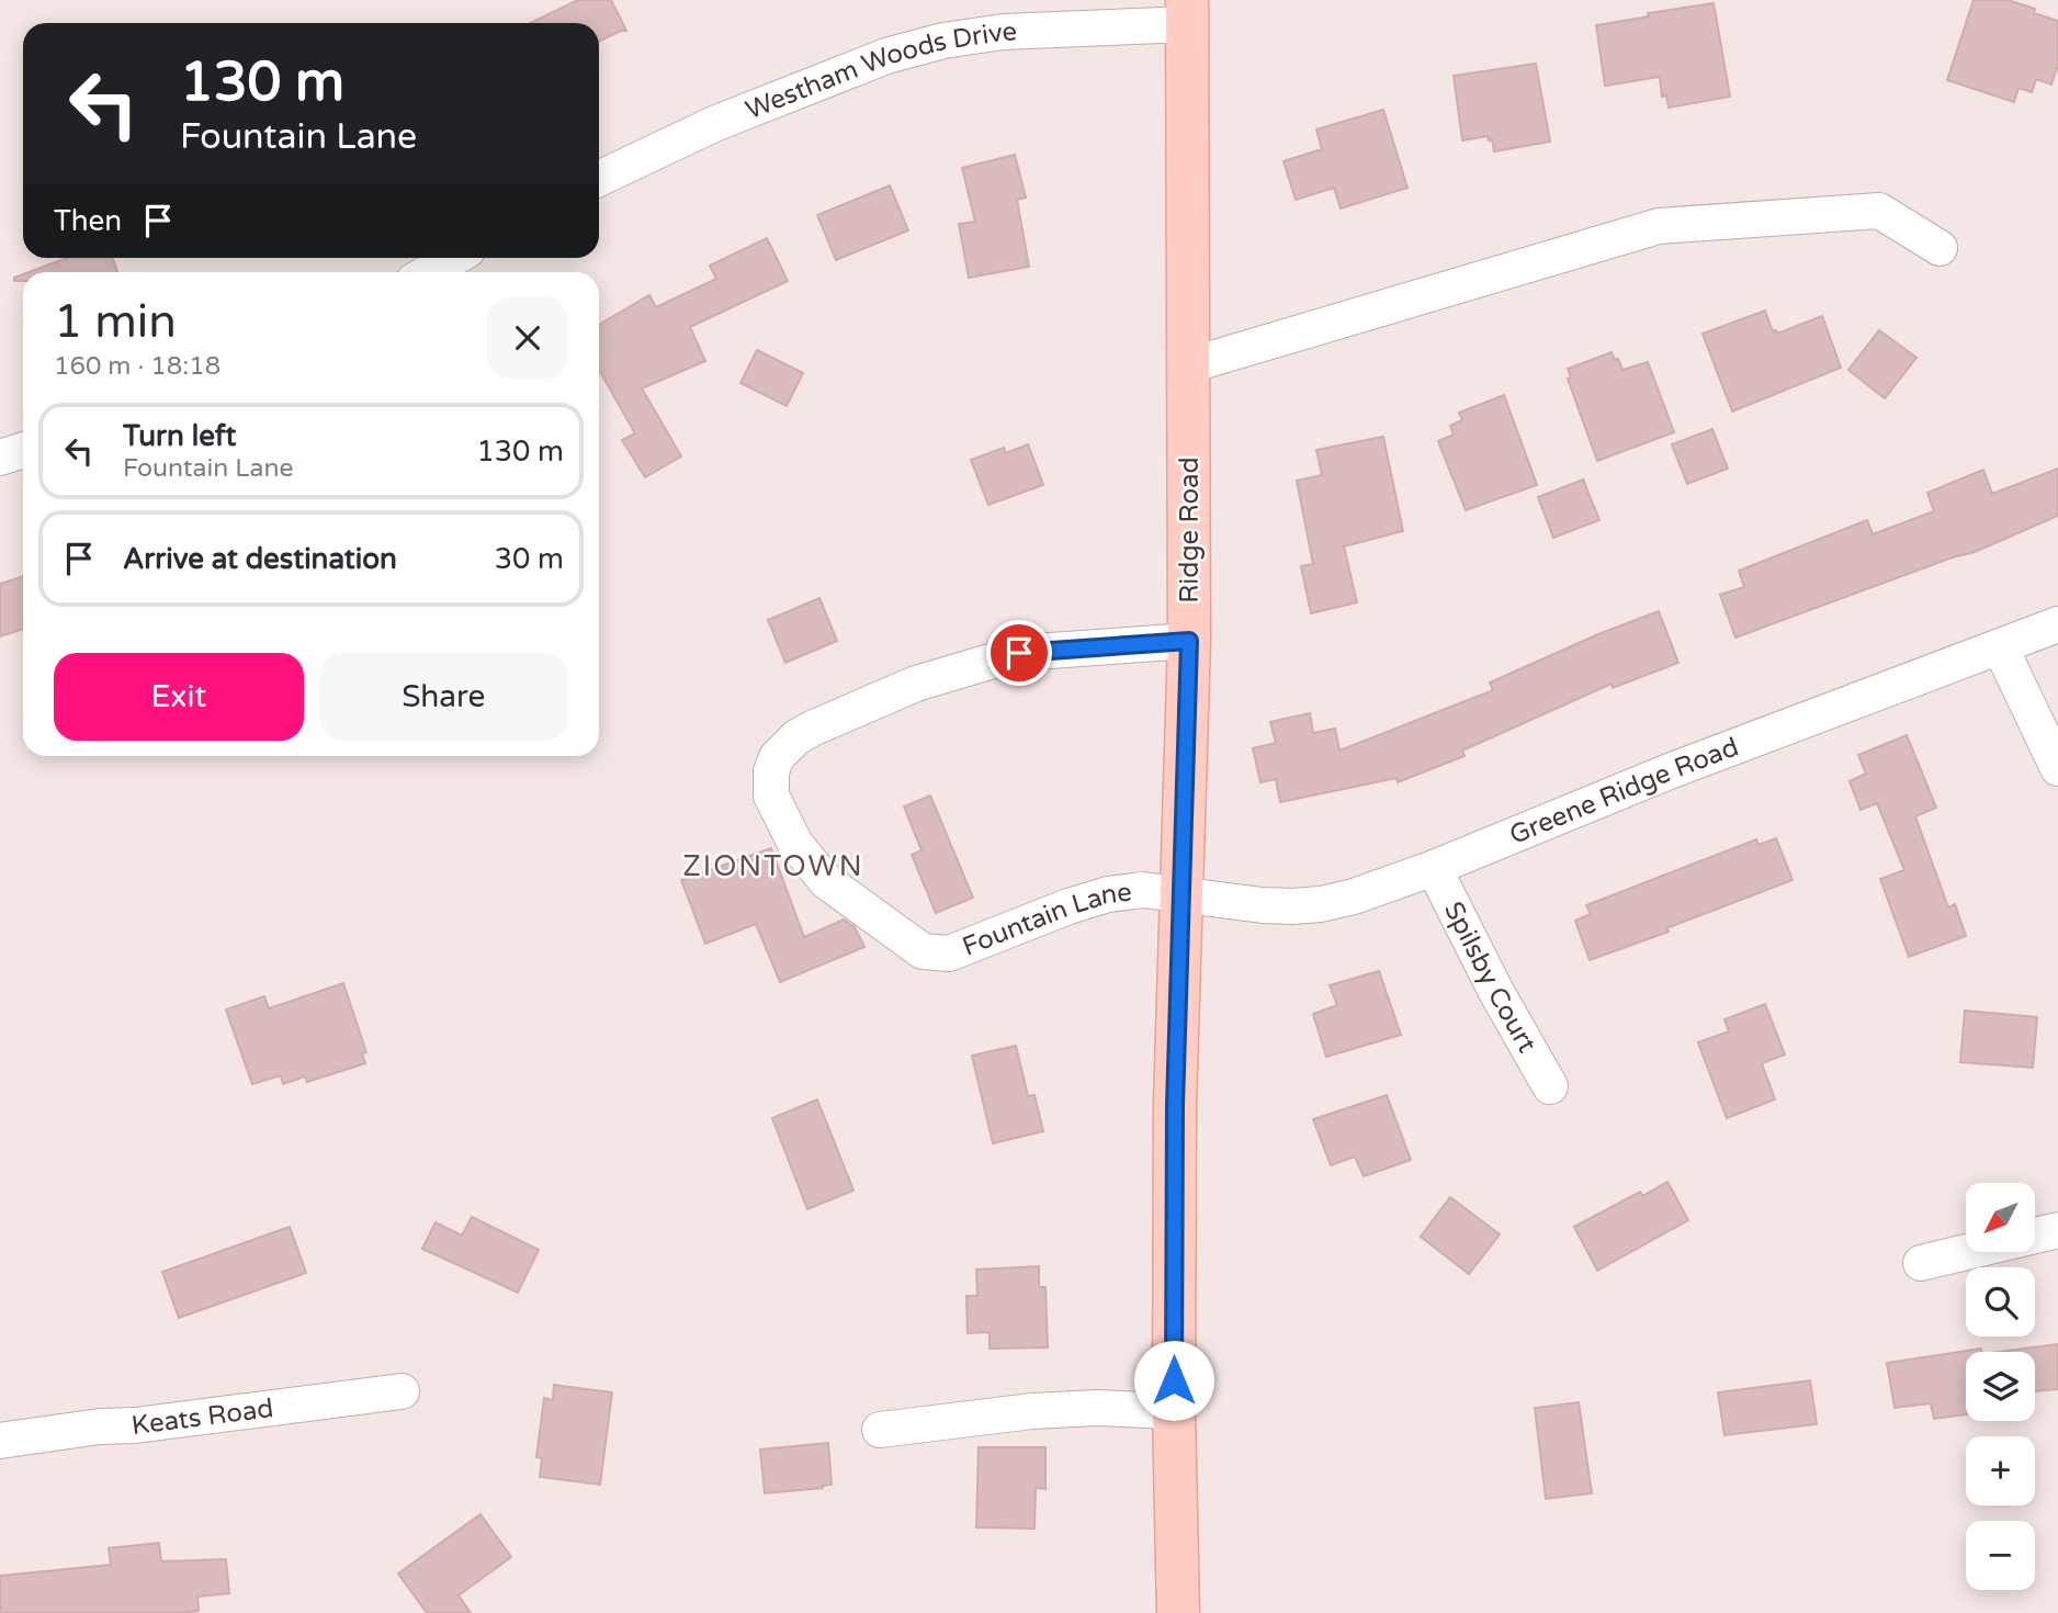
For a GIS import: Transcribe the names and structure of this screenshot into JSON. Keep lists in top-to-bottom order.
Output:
{
  "streets": {
    "street": [
      "Westham Woods Drive",
      "Ridge Road",
      "Greene Ridge Road",
      "Fountain Lane",
      "Spilsby Court",
      "Keats Road"
    ]
  },
  "crossings": [
    ["Westham Woods Drive", "Ridge Road"],
    ["Ridge Road", "Greene Ridge Road"],
    ["Ridge Road", "Fountain Lane"],
    ["Greene Ridge Road", "Fountain Lane"],
    ["Greene Ridge Road", "Spilsby Court"]
  ],
  "districts": ["ZIONTOWN"],
  "north": "bottom left",
  "page": {
    "turn": ["130 m", "Fountain Lane"],
    "then": "Then",
    "heading": ["1 min", "160 m · 18:18"],
    "list": [
      {
        "name": "Turn left",
        "note": "Fountain Lane",
        "value": "130 m"
      },
      {
        "name": "Arrive at destination",
        "value": "30 m"
      }
    ],
    "buttons": ["Exit", "Share"],
    "map_buttons": ["+", "−"]
  }
}
